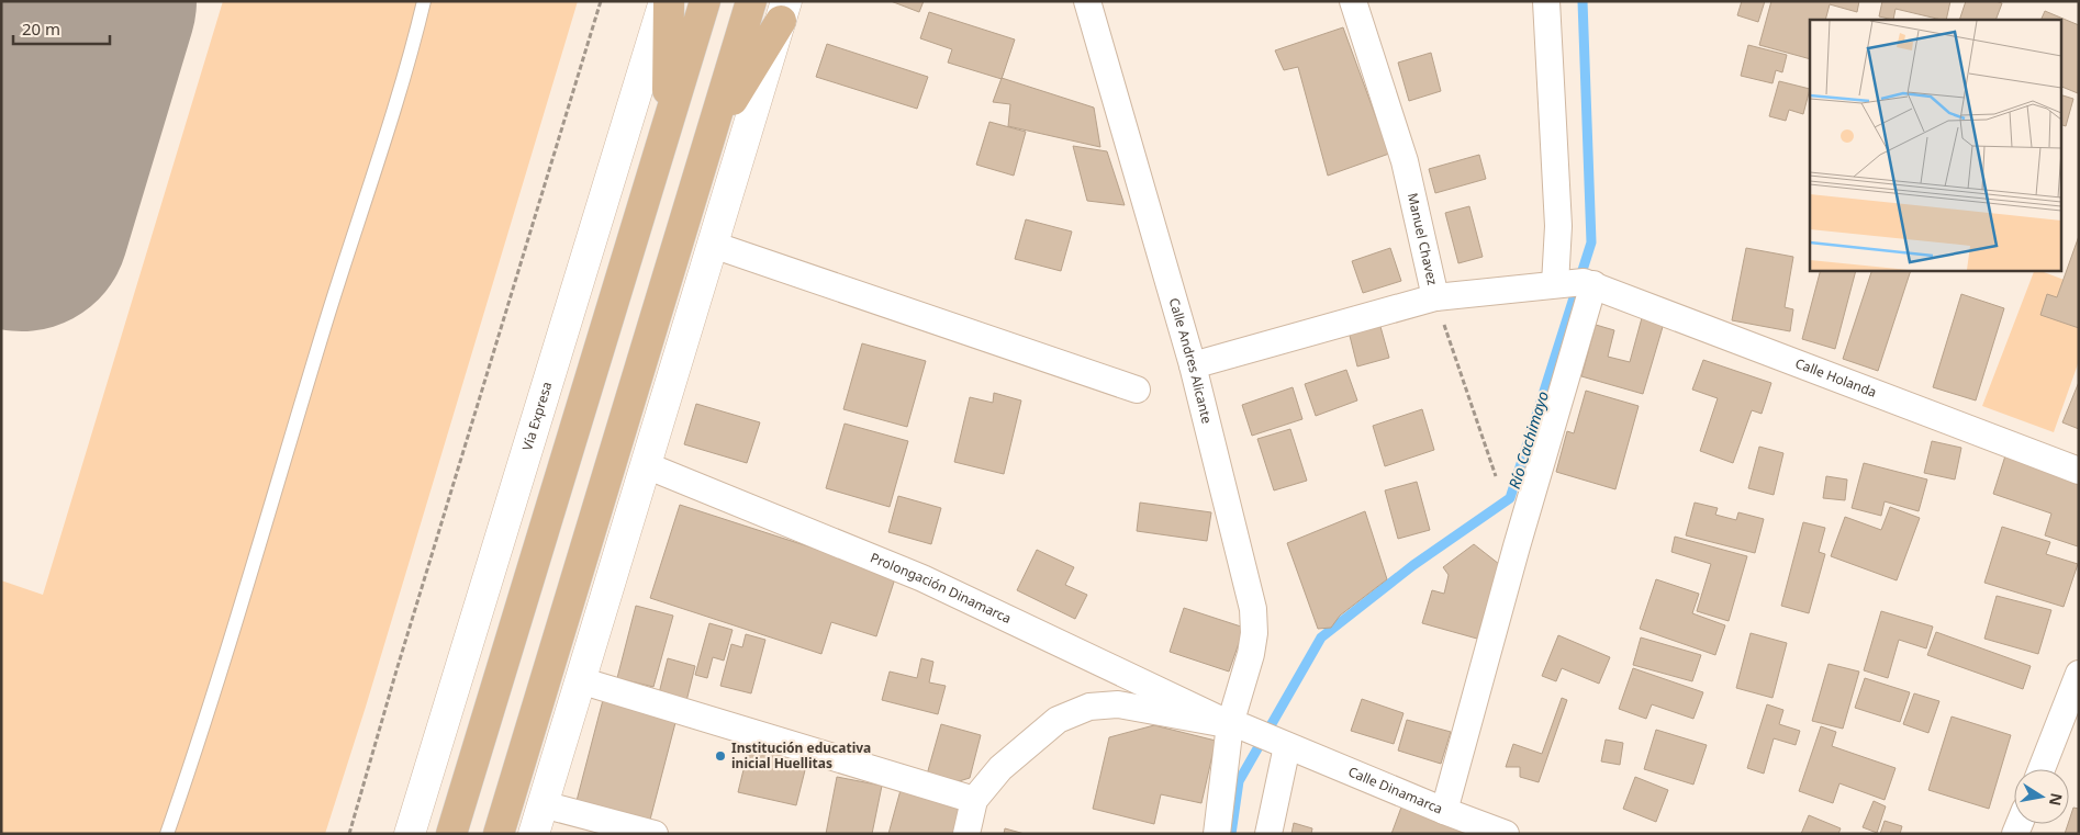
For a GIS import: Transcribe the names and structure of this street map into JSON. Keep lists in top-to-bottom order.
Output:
{
  "streets": {
    "main road": ["Vía Expresa"],
    "street": [
      "Manuel Chavez",
      "Calle Andres Alicante",
      "Calle Holanda",
      "Prolongación Dinamarca",
      "Calle Dinamarca"
    ]
  },
  "crossings": [
    ["Calle Andres Alicante", "Prolongación Dinamarca"],
    ["Calle Andres Alicante", "Calle Dinamarca"],
    ["Prolongación Dinamarca", "Calle Dinamarca"]
  ],
  "water": ["Río Cachimayo"],
  "places": ["Institución educativa inicial Huellitas"],
  "scale_bar": "20 m",
  "north": "right"
}
